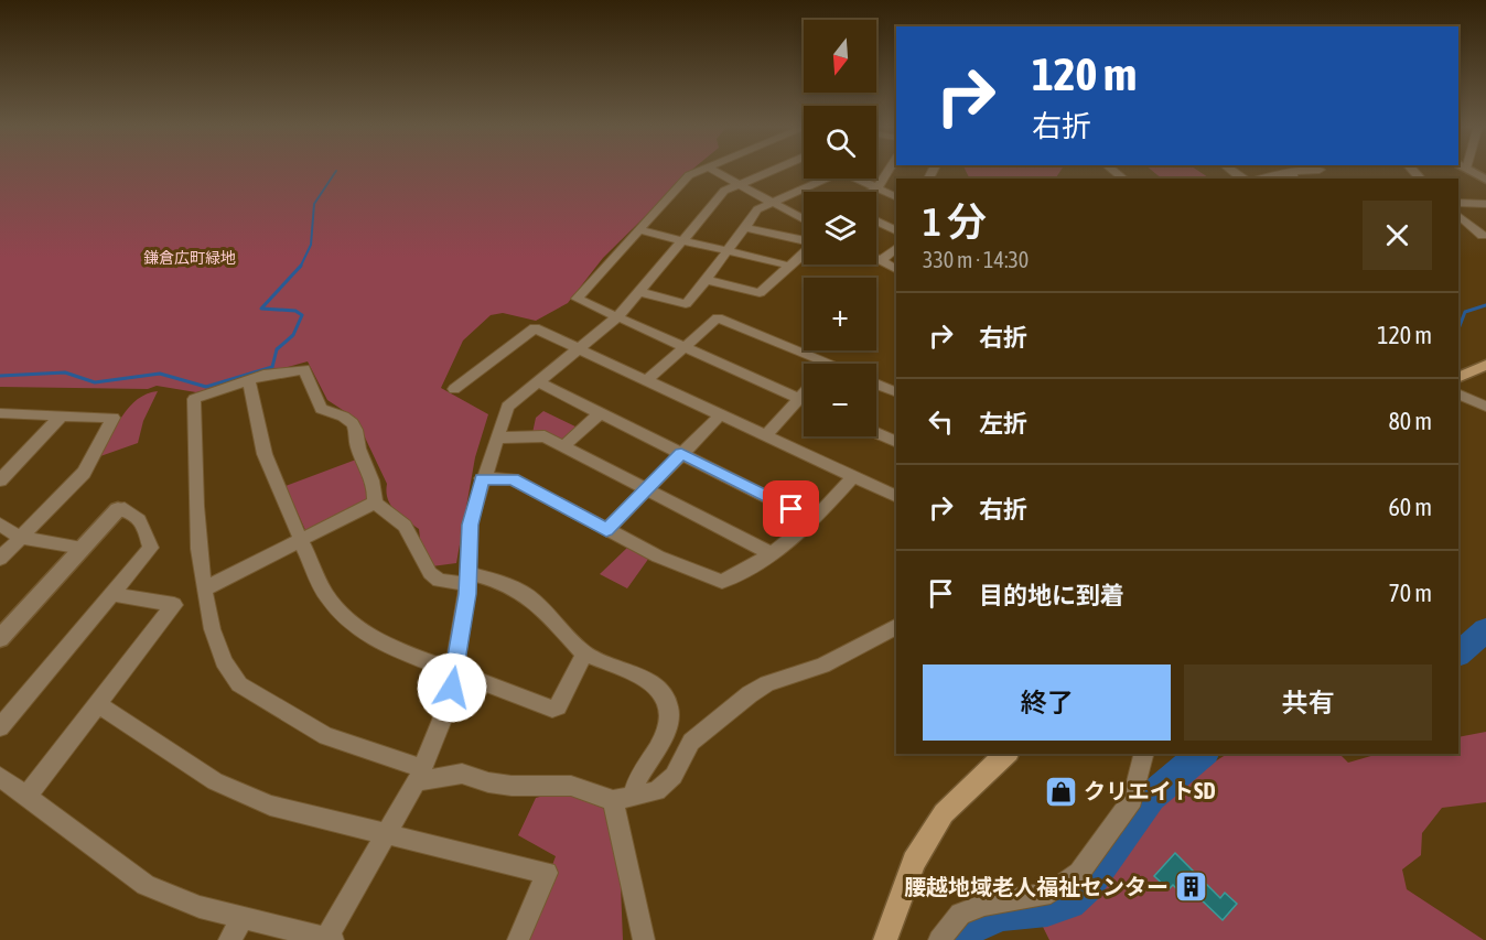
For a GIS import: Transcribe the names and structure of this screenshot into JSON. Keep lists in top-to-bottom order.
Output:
{
  "parks": ["鎌倉広町緑地"],
  "places": {
    "shop": ["クリエイトSD"],
    "building": ["腰越地域老人福祉センター"]
  },
  "north": "bottom",
  "page": {
    "map_buttons": ["+", "−"],
    "turn": ["120 m", "右折"],
    "heading": ["1 分", "330 m · 14:30"],
    "list": [
      {
        "name": "右折",
        "value": "120 m"
      },
      {
        "name": "左折",
        "value": "80 m"
      },
      {
        "name": "右折",
        "value": "60 m"
      },
      {
        "name": "目的地に到着",
        "value": "70 m"
      }
    ],
    "buttons": ["終了", "共有"]
  }
}
